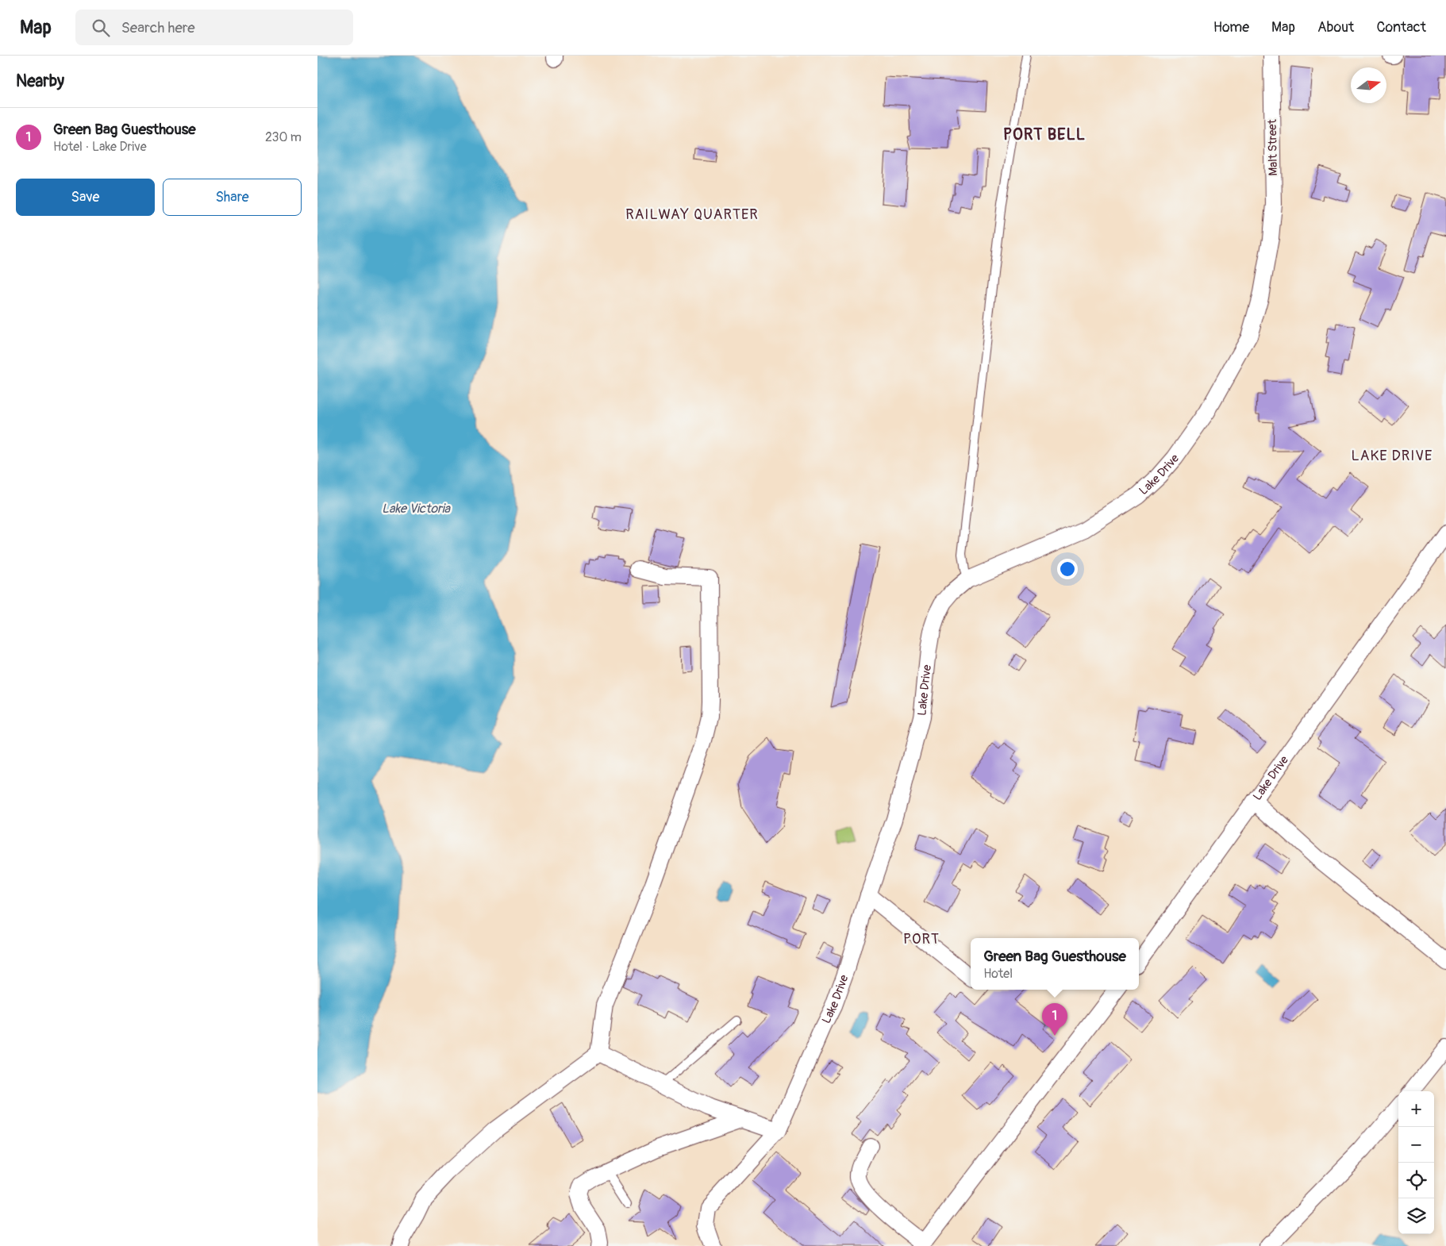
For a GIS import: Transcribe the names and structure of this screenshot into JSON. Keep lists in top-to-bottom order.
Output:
{
  "streets": {
    "street": ["Malt Street", "Lake Drive"]
  },
  "crossings": [
    ["Malt Street", "Lake Drive"]
  ],
  "districts": [
    "PORT BELL",
    "RAILWAY QUARTER",
    "LAKE DRIVE",
    "PORT"
  ],
  "water": ["Lake Victoria"],
  "north": "right",
  "page": {
    "header": "Map",
    "search": "Search here",
    "nav": [
      "Home",
      "Map",
      "About",
      "Contact"
    ],
    "heading": "Nearby",
    "list": [
      {
        "mark": "1",
        "name": "Green Bag Guesthouse",
        "note": "Hotel · Lake Drive",
        "value": "230 m"
      }
    ],
    "buttons": ["Save", "Share"],
    "popup": ["Green Bag Guesthouse", "Hotel"],
    "pins": "1",
    "map_buttons": ["+", "−"]
  }
}
